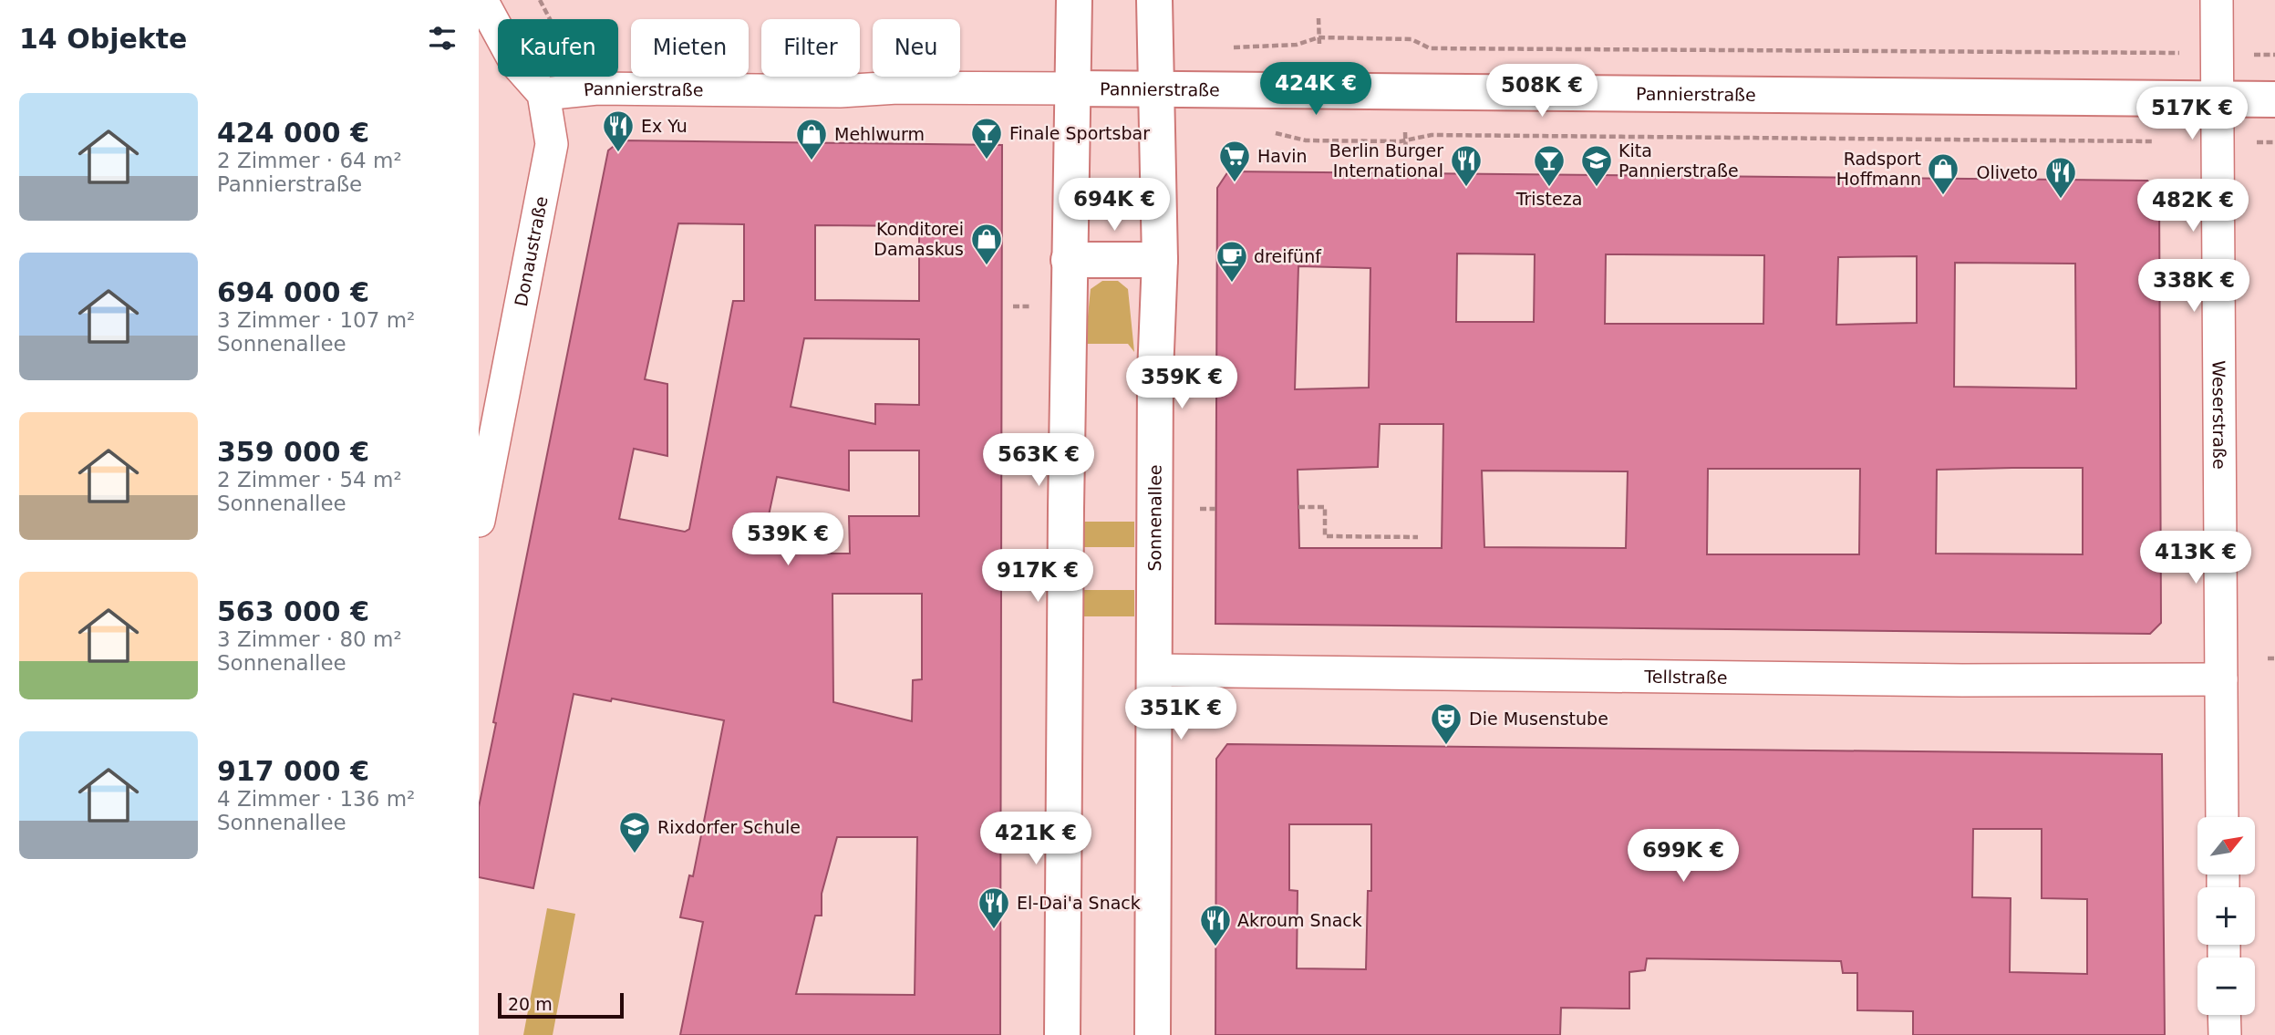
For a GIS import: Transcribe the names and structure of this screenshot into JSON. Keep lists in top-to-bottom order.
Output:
{
  "streets": {
    "main road": ["Pannierstraße", "Sonnenallee"],
    "street": ["Donaustraße", "Weserstraße", "Tellstraße"]
  },
  "crossings": [
    ["Pannierstraße", "Donaustraße"],
    ["Pannierstraße", "Weserstraße"],
    ["Pannierstraße", "Sonnenallee"],
    ["Weserstraße", "Tellstraße"],
    ["Sonnenallee", "Tellstraße"]
  ],
  "places": {
    "restaurant": [
      "Ex Yu",
      "Berlin Burger International",
      "Oliveto",
      "El-Dai'a Snack",
      "Akroum Snack"
    ],
    "bar": ["Finale Sportsbar", "Tristeza"],
    "shop": ["Mehlwurm", "Radsport Hoffmann", "Konditorei Damaskus"],
    "supermarket": ["Havin"],
    "school or university": ["Kita Pannierstraße", "Rixdorfer Schule"],
    "cafe": ["dreifünf"],
    "theatre": ["Die Musenstube"]
  },
  "scale_bar": "20 m",
  "north": "top right",
  "page": {
    "heading": "14 Objekte",
    "chip": [
      "Kaufen",
      "Mieten",
      "Filter",
      "Neu"
    ],
    "price": [
      "424K €",
      "508K €",
      "517K €",
      "694K €",
      "482K €",
      "338K €",
      "359K €",
      "563K €",
      "539K €",
      "413K €",
      "917K €",
      "351K €",
      "421K €",
      "699K €"
    ],
    "list": [
      {
        "name": "424 000 €",
        "note": "2 Zimmer · 64 m² · Pannierstraße"
      },
      {
        "name": "694 000 €",
        "note": "3 Zimmer · 107 m² · Sonnenallee"
      },
      {
        "name": "359 000 €",
        "note": "2 Zimmer · 54 m² · Sonnenallee"
      },
      {
        "name": "563 000 €",
        "note": "3 Zimmer · 80 m² · Sonnenallee"
      },
      {
        "name": "917 000 €",
        "note": "4 Zimmer · 136 m² · Sonnenallee"
      }
    ],
    "map_buttons": ["+", "−"],
    "scale": "20 m"
  }
}
